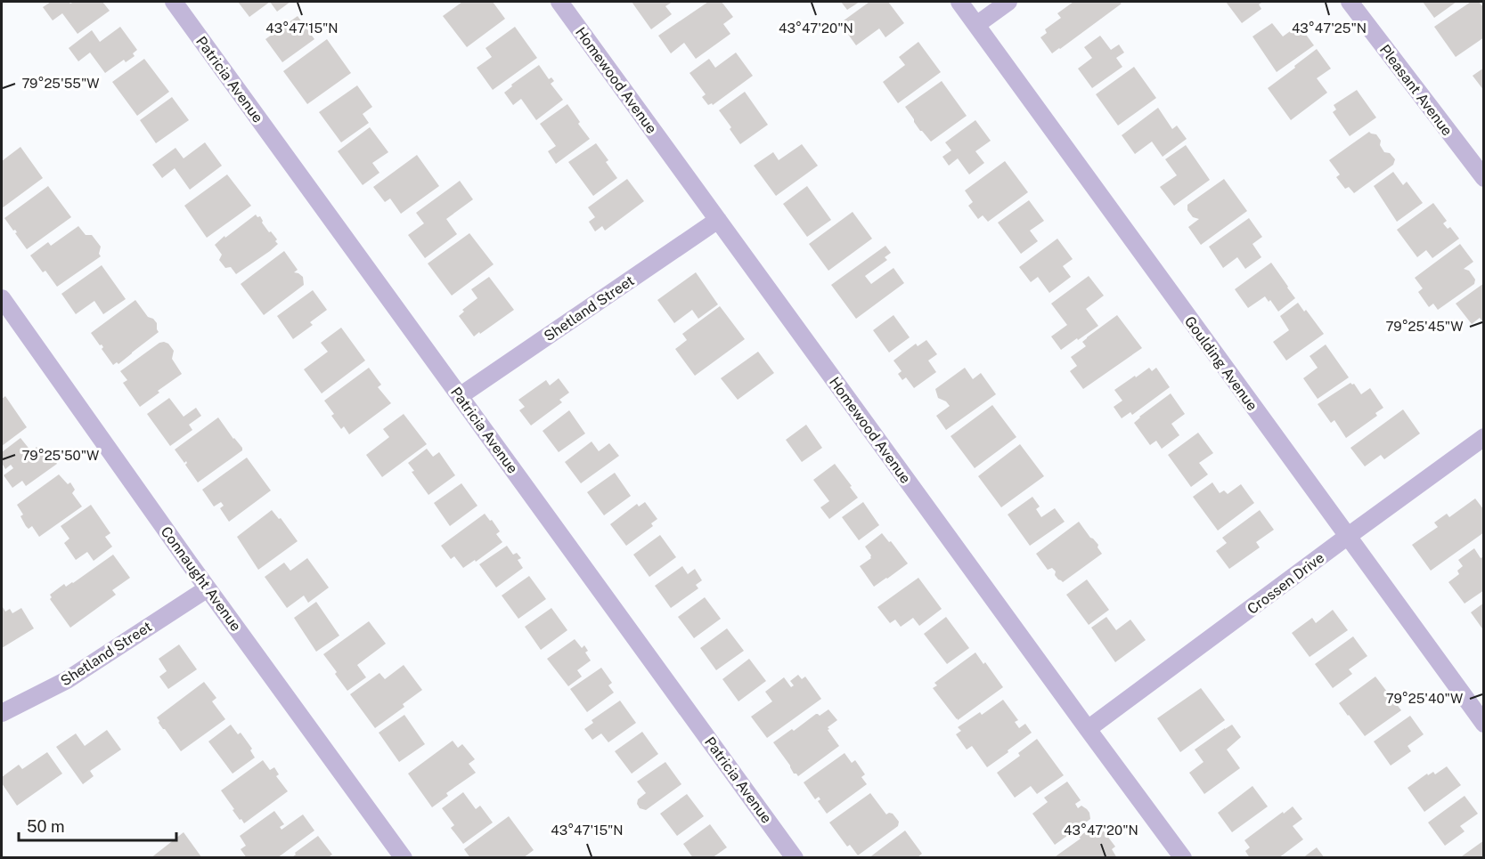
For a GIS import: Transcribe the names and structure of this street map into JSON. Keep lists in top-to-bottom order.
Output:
{
  "streets": {
    "street": [
      "Patricia Avenue",
      "Homewood Avenue",
      "Pleasant Avenue",
      "Shetland Street",
      "Goulding Avenue",
      "Connaught Avenue",
      "Crossen Drive"
    ]
  },
  "crossings": [
    ["Patricia Avenue", "Shetland Street"],
    ["Homewood Avenue", "Shetland Street"],
    ["Homewood Avenue", "Crossen Drive"],
    ["Shetland Street", "Connaught Avenue"],
    ["Goulding Avenue", "Crossen Drive"]
  ],
  "scale_bar": "50 m",
  "coordinates": [
    "43°47'25\"N",
    "43°47'15\"N",
    "43°47'20\"N",
    "79°25'55\"W",
    "79°25'45\"W",
    "79°25'50\"W",
    "79°25'40\"W"
  ]
}
